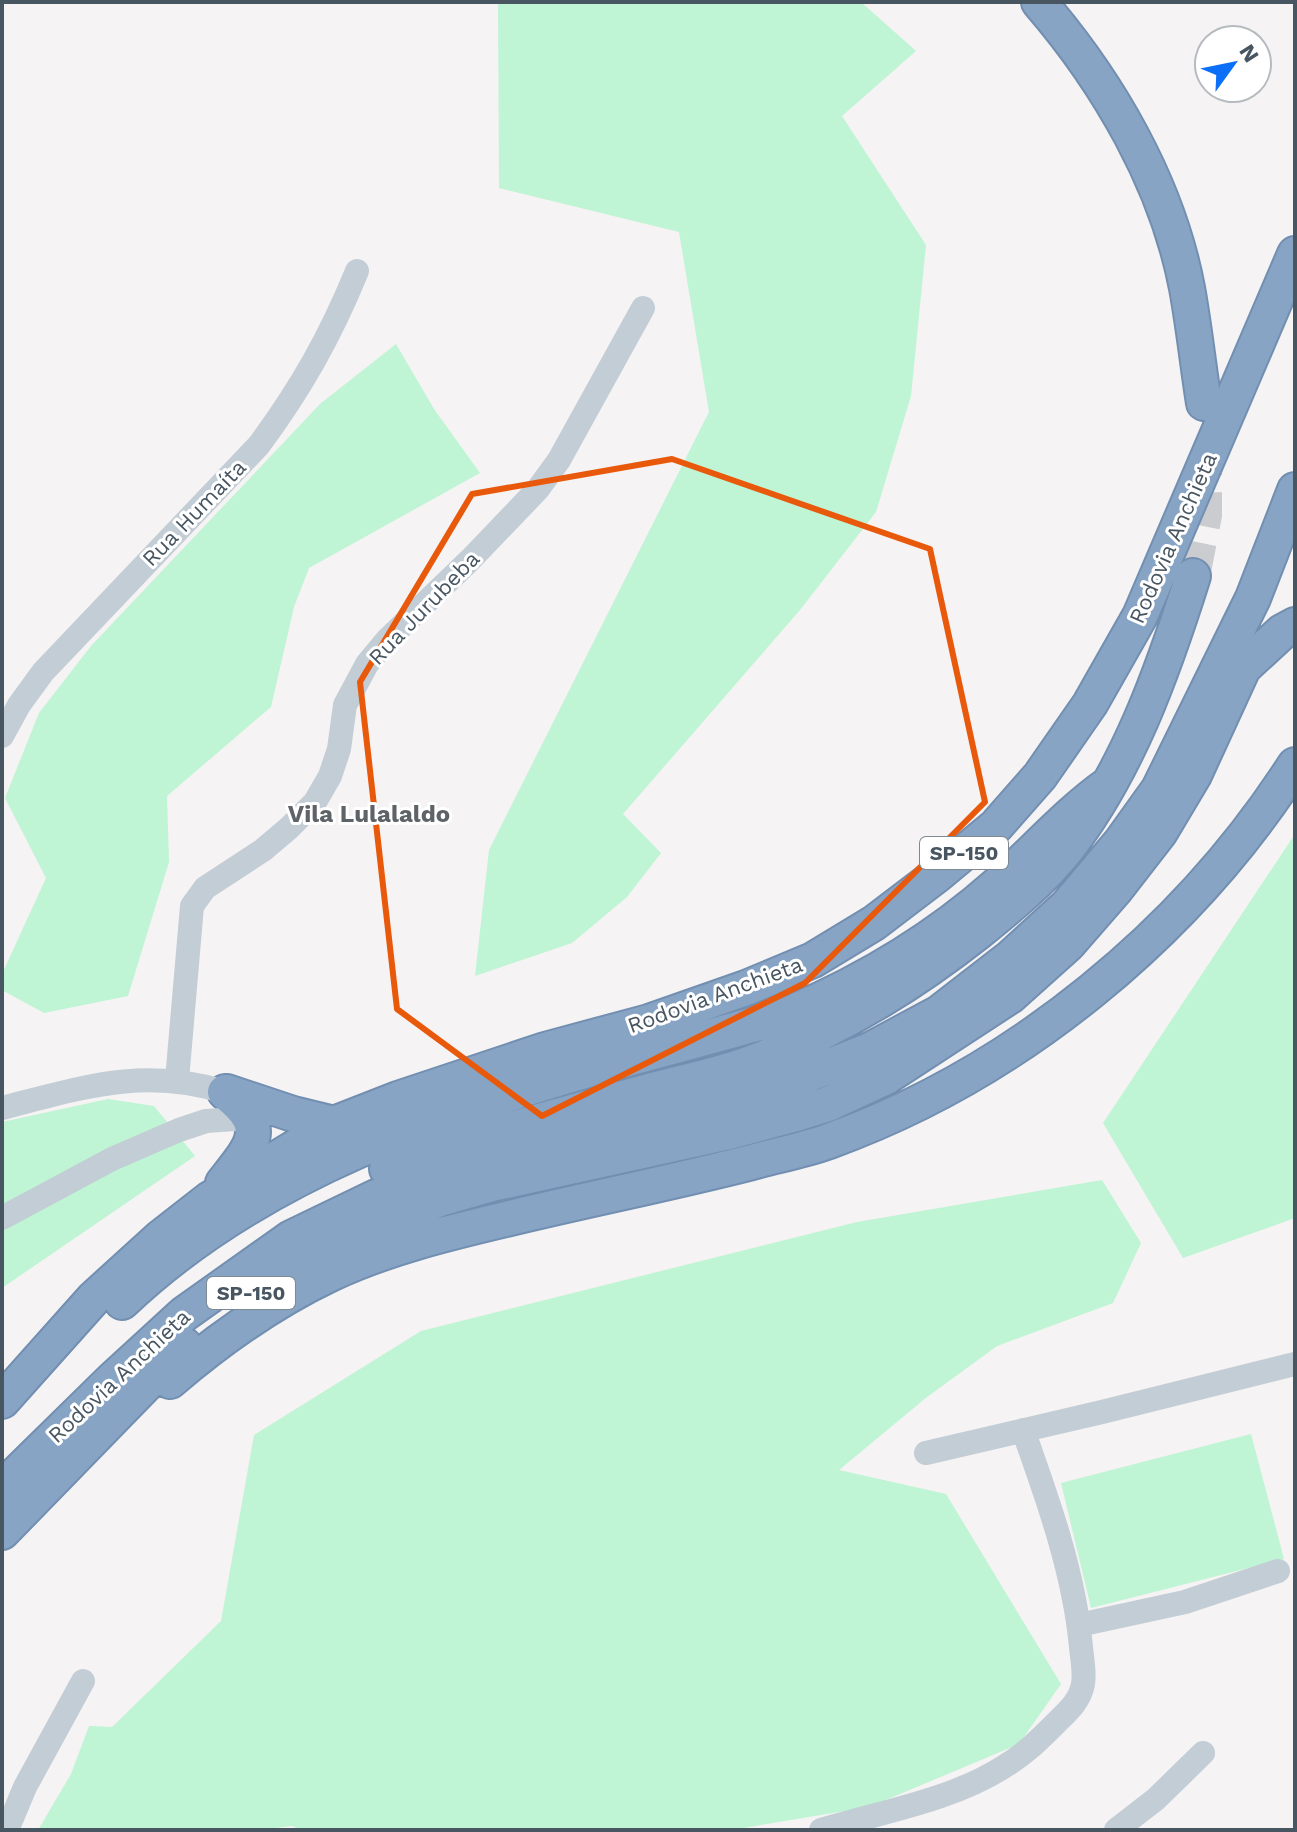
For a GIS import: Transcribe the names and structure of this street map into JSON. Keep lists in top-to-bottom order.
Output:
{
  "streets": {
    "highway": ["Rodovia Anchieta", "SP-150"],
    "street": ["Rua Humaíta", "Rua Jurubeba"]
  },
  "districts": ["Vila Lulalaldo"],
  "north": "top right"
}
